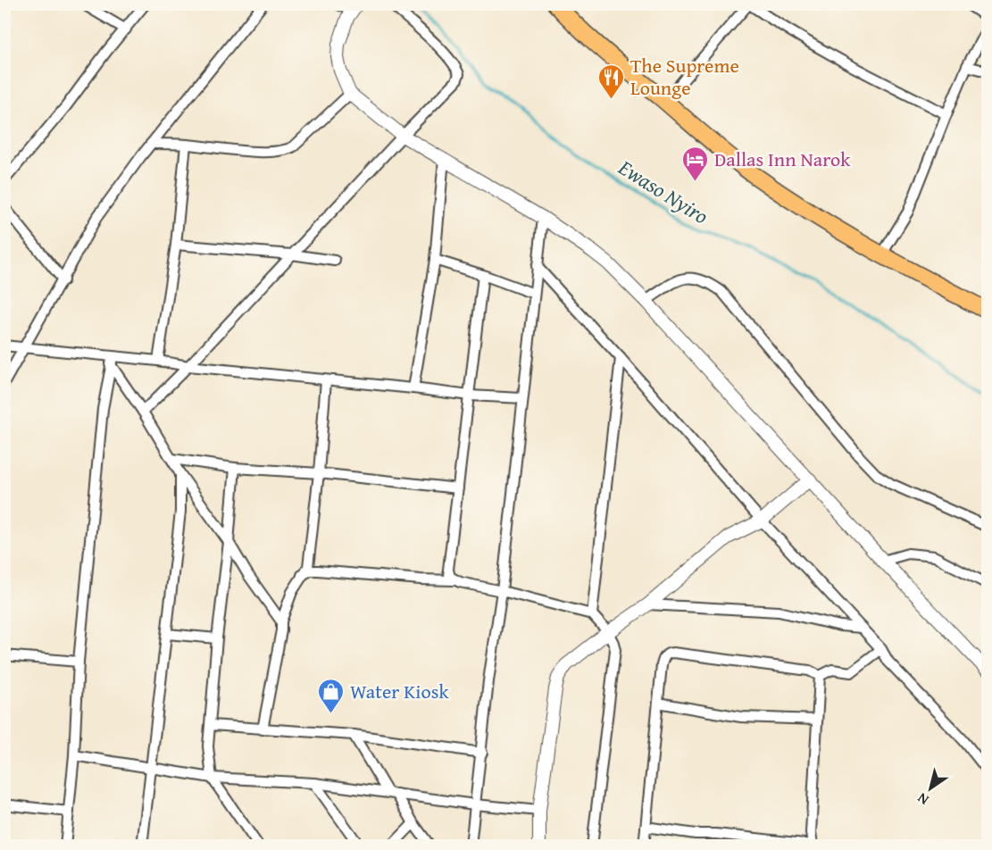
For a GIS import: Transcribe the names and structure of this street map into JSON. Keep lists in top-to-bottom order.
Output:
{
  "water": ["Ewaso Nyiro"],
  "places": {
    "restaurant": ["The Supreme Lounge"],
    "hotel": ["Dallas Inn Narok"],
    "shop": ["Water Kiosk"]
  },
  "north": "bottom left"
}
